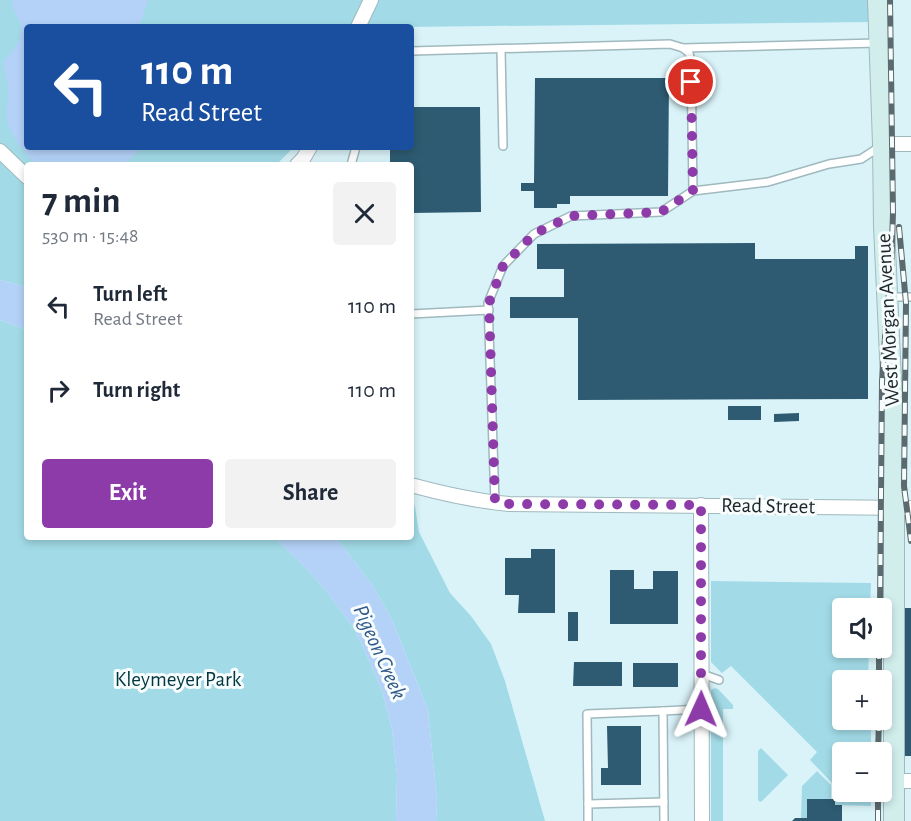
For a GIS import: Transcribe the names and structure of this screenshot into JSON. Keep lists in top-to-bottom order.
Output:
{
  "streets": {
    "street": ["West Morgan Avenue", "Read Street"]
  },
  "crossings": [
    ["West Morgan Avenue", "Read Street"]
  ],
  "water": ["Pigeon Creek"],
  "parks": ["Kleymeyer Park"],
  "page": {
    "turn": ["110 m", "Read Street"],
    "heading": ["7 min", "530 m · 15:48"],
    "list": [
      {
        "name": "Turn left",
        "note": "Read Street",
        "value": "110 m"
      },
      {
        "name": "Turn right",
        "value": "110 m"
      }
    ],
    "buttons": ["Exit", "Share"],
    "map_buttons": ["+", "−"]
  }
}
